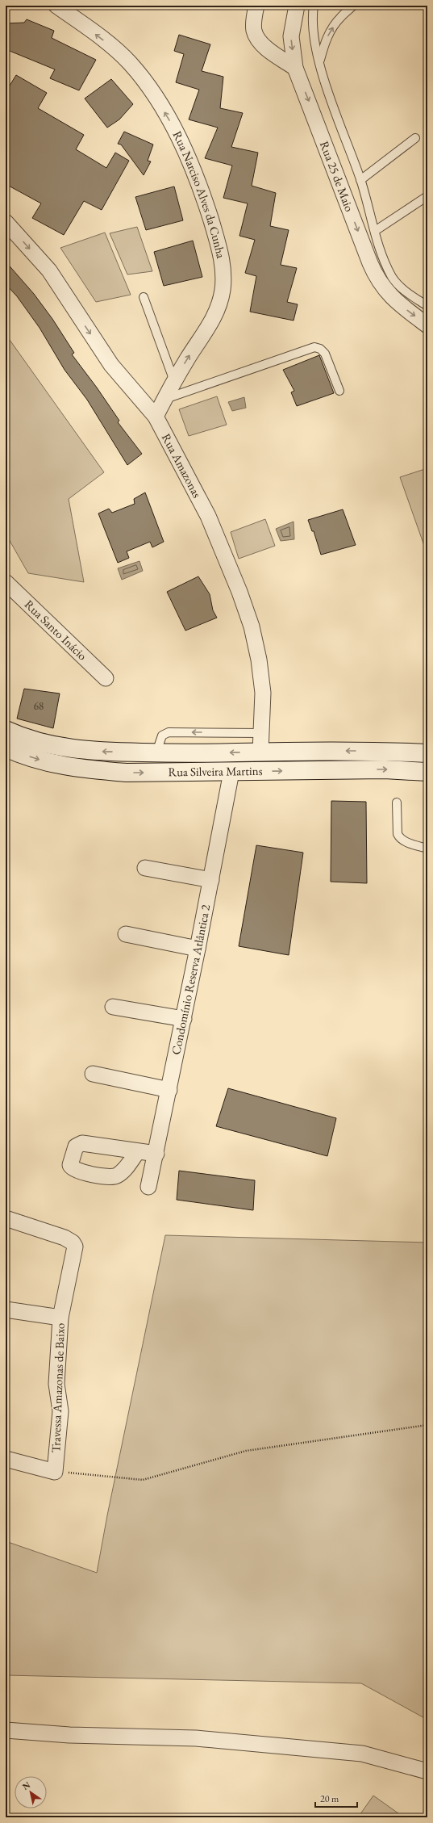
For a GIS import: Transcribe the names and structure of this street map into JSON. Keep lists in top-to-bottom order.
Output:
{
  "streets": {
    "main road": ["Rua Silveira Martins"],
    "street": [
      "Rua 25 de Maio",
      "Rua Narciso Alves da Cunha",
      "Rua Amazonas",
      "Rua Santo Inácio",
      "Condomínio Reserva Atlântica 2",
      "Travessa Amazonas de Baixo"
    ]
  },
  "crossings": [
    ["Rua Narciso Alves da Cunha", "Rua Amazonas"],
    ["Rua Amazonas", "Rua Silveira Martins"],
    ["Rua Silveira Martins", "Condomínio Reserva Atlântica 2"]
  ],
  "one_way": ["Rua 25 de Maio", "Rua Narciso Alves da Cunha", "Rua Amazonas"],
  "house_numbers": ["68"],
  "scale_bar": "20 m",
  "north": "top left"
}
